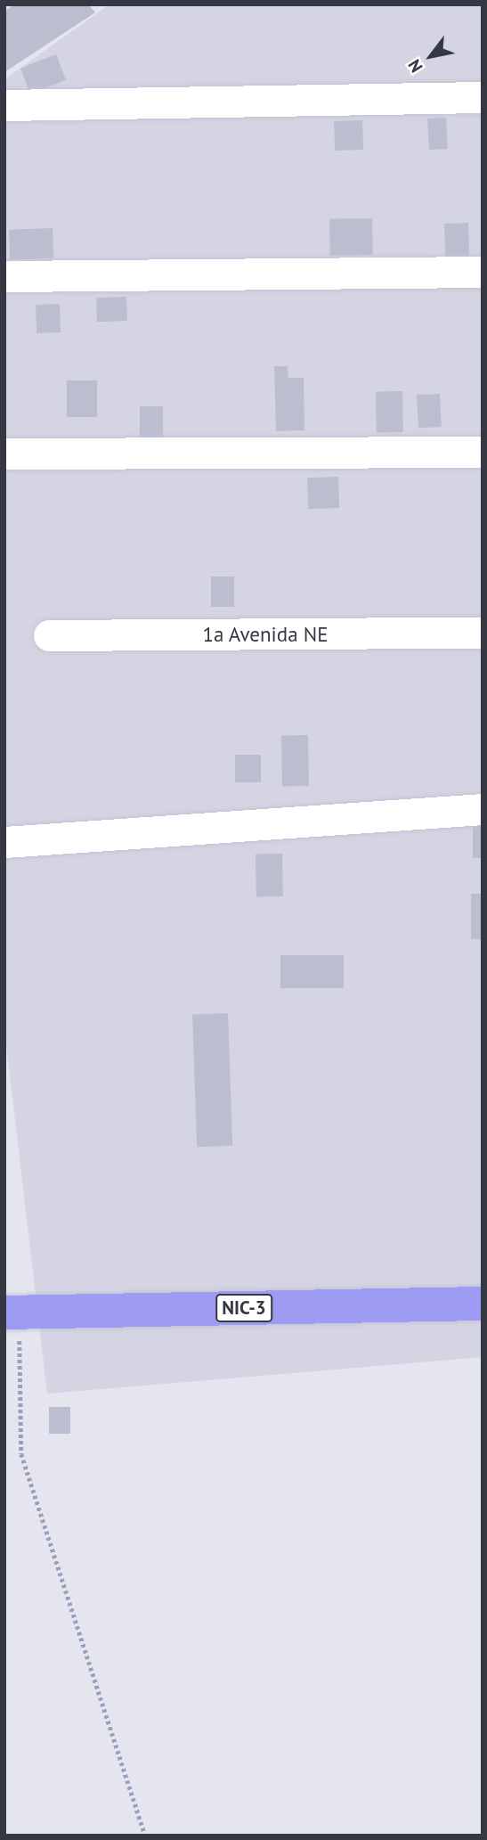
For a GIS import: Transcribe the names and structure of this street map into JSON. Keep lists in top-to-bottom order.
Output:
{
  "streets": {
    "main road": ["NIC-3"],
    "street": ["1a Avenida NE"]
  },
  "north": "bottom left"
}
